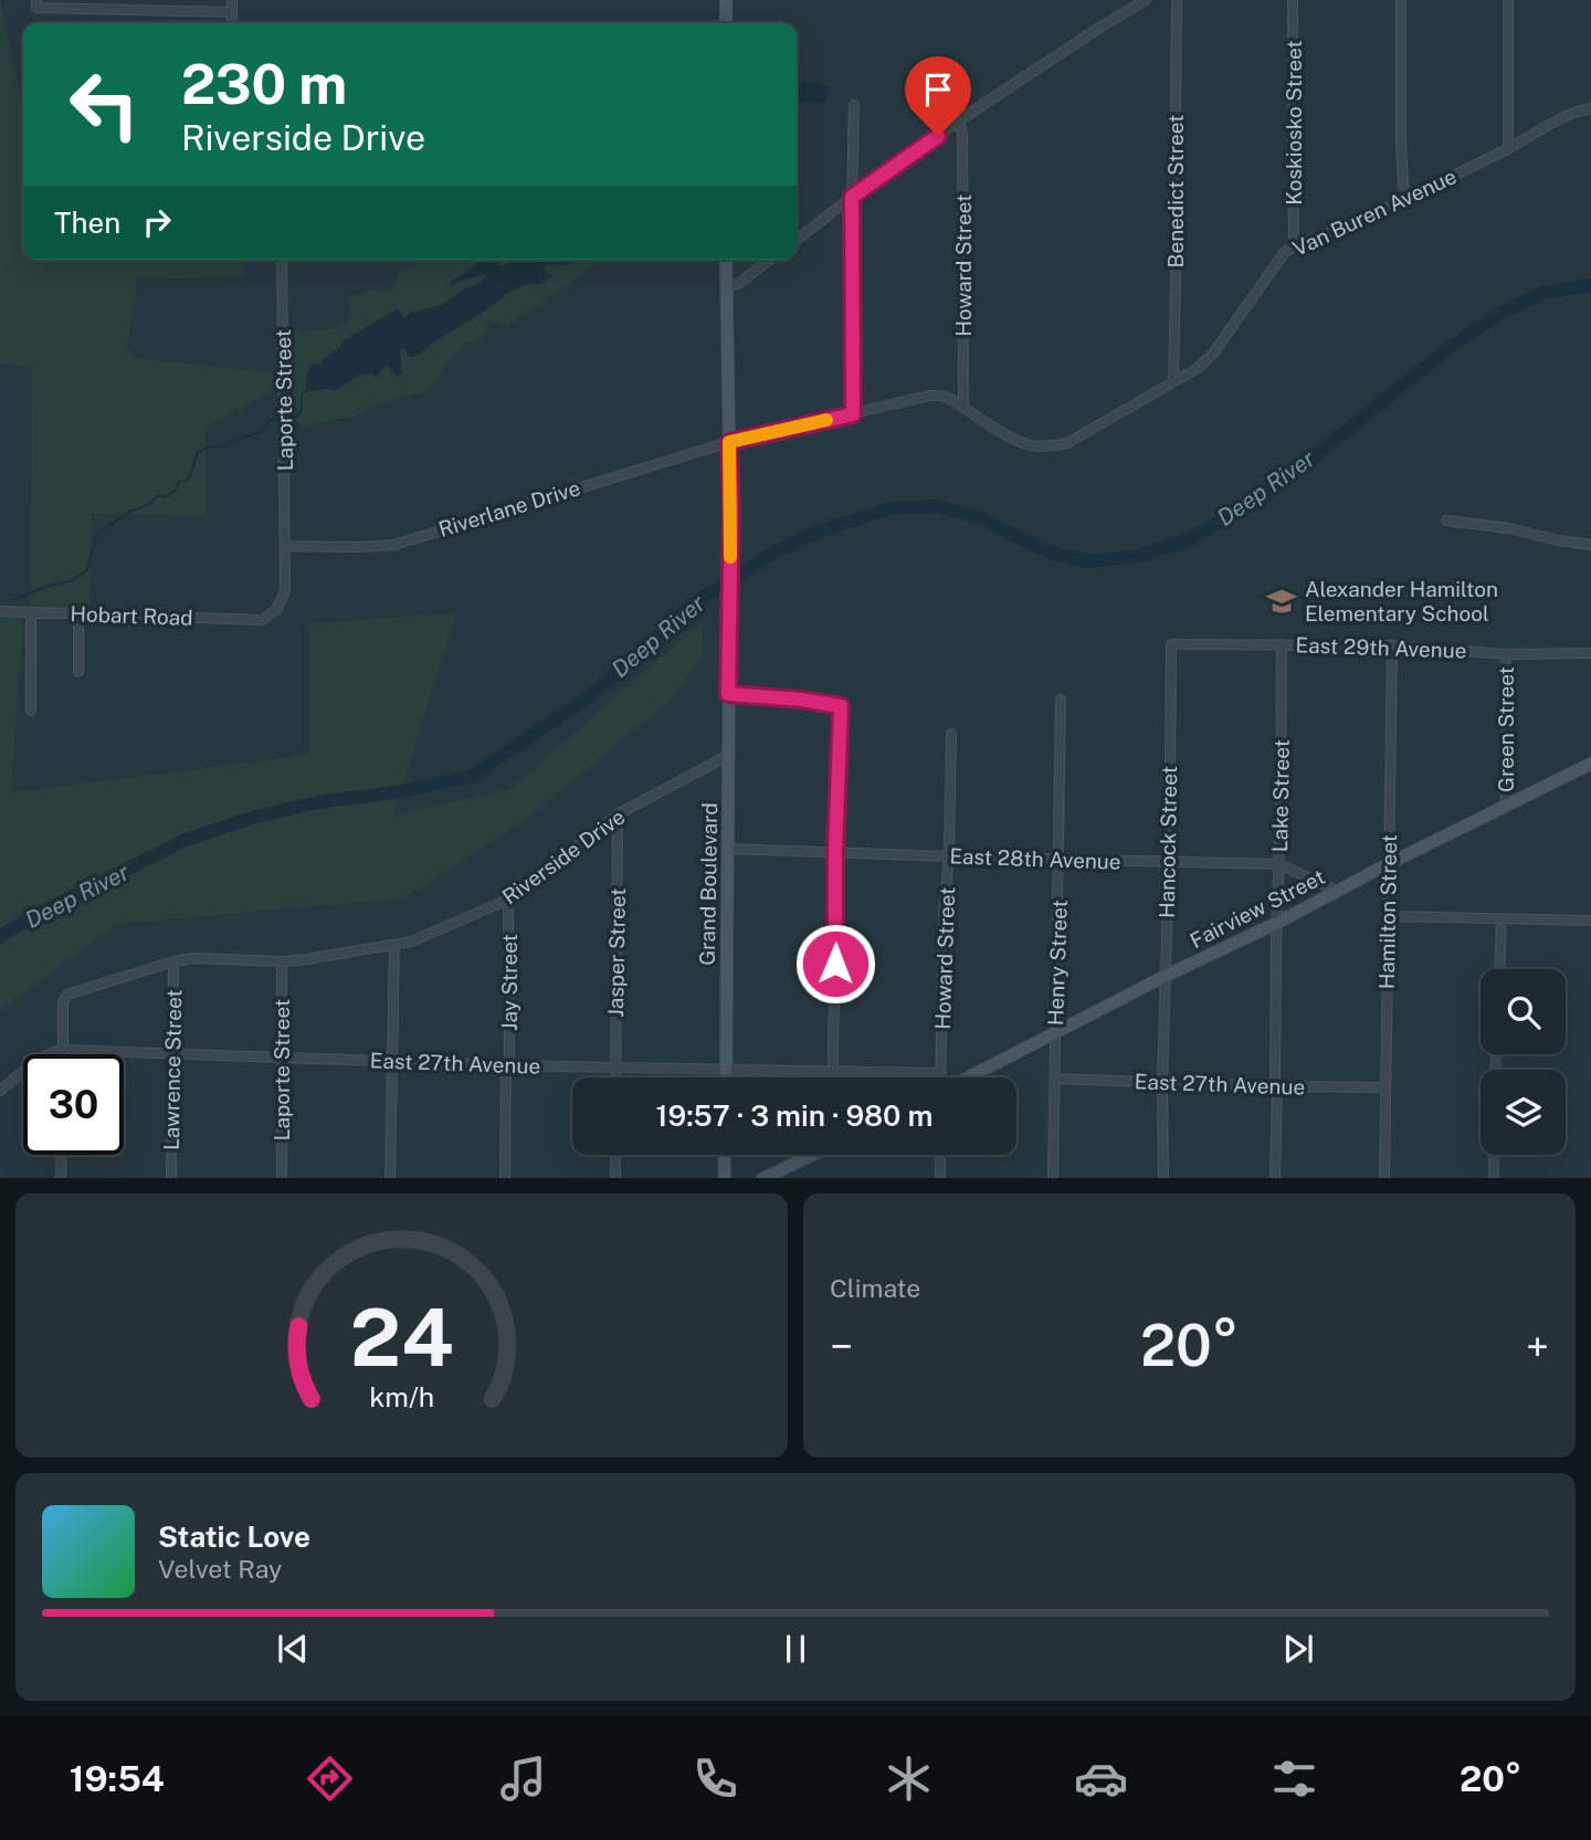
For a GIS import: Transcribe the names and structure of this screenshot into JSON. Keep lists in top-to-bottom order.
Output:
{
  "streets": {
    "street": [
      "Koskiosko Street",
      "Benedict Street",
      "Van Buren Avenue",
      "Howard Street",
      "Laporte Street",
      "Riverlane Drive",
      "Hobart Road",
      "East 29th Avenue",
      "Green Street",
      "Lake Street",
      "Hancock Street",
      "Riverside Drive",
      "East 28th Avenue",
      "Grand Boulevard",
      "Fairview Street",
      "Hamilton Street",
      "Jasper Street",
      "Henry Street",
      "Jay Street",
      "East 27th Avenue",
      "Lawrence Street"
    ]
  },
  "crossings": [
    ["Koskiosko Street", "Van Buren Avenue"],
    ["Benedict Street", "Van Buren Avenue"],
    ["Van Buren Avenue", "Howard Street"],
    ["Van Buren Avenue", "Riverlane Drive"],
    ["Van Buren Avenue", "Grand Boulevard"],
    ["Howard Street", "East 28th Avenue"],
    ["Howard Street", "East 27th Avenue"],
    ["Laporte Street", "Riverlane Drive"],
    ["Laporte Street", "Hobart Road"],
    ["Laporte Street", "Riverside Drive"],
    ["Laporte Street", "East 27th Avenue"],
    ["Riverlane Drive", "Grand Boulevard"],
    ["East 29th Avenue", "Green Street"],
    ["East 29th Avenue", "Lake Street"],
    ["East 29th Avenue", "Hancock Street"],
    ["East 29th Avenue", "Hamilton Street"],
    ["Green Street", "Fairview Street"],
    ["Lake Street", "East 28th Avenue"],
    ["Lake Street", "Fairview Street"],
    ["Lake Street", "East 27th Avenue"],
    ["Hancock Street", "East 28th Avenue"],
    ["Hancock Street", "Fairview Street"],
    ["Hancock Street", "East 27th Avenue"],
    ["Riverside Drive", "Grand Boulevard"],
    ["Riverside Drive", "Jasper Street"],
    ["Riverside Drive", "Jay Street"],
    ["Riverside Drive", "East 27th Avenue"],
    ["Riverside Drive", "Lawrence Street"],
    ["East 28th Avenue", "Grand Boulevard"],
    ["East 28th Avenue", "Fairview Street"],
    ["East 28th Avenue", "Henry Street"],
    ["Grand Boulevard", "East 27th Avenue"],
    ["Fairview Street", "Hamilton Street"],
    ["Fairview Street", "Henry Street"],
    ["Hamilton Street", "East 27th Avenue"],
    ["Jasper Street", "East 27th Avenue"],
    ["Henry Street", "East 27th Avenue"],
    ["Jay Street", "East 27th Avenue"],
    ["East 27th Avenue", "Lawrence Street"]
  ],
  "water": ["Deep River"],
  "places": {
    "school or university": ["Alexander Hamilton Elementary School"]
  },
  "page": {
    "turn": ["230 m", "Riverside Drive"],
    "then": "Then",
    "limit": "30",
    "trip": "19:57 · 3 min · 980 m",
    "tile": "Climate",
    "heat": ["−", "20°", "+"],
    "song": ["Static Love", "Velvet Ray"],
    "tabs": ["19:54", "20°"],
    "gauge": ["24", "km/h"]
  }
}
